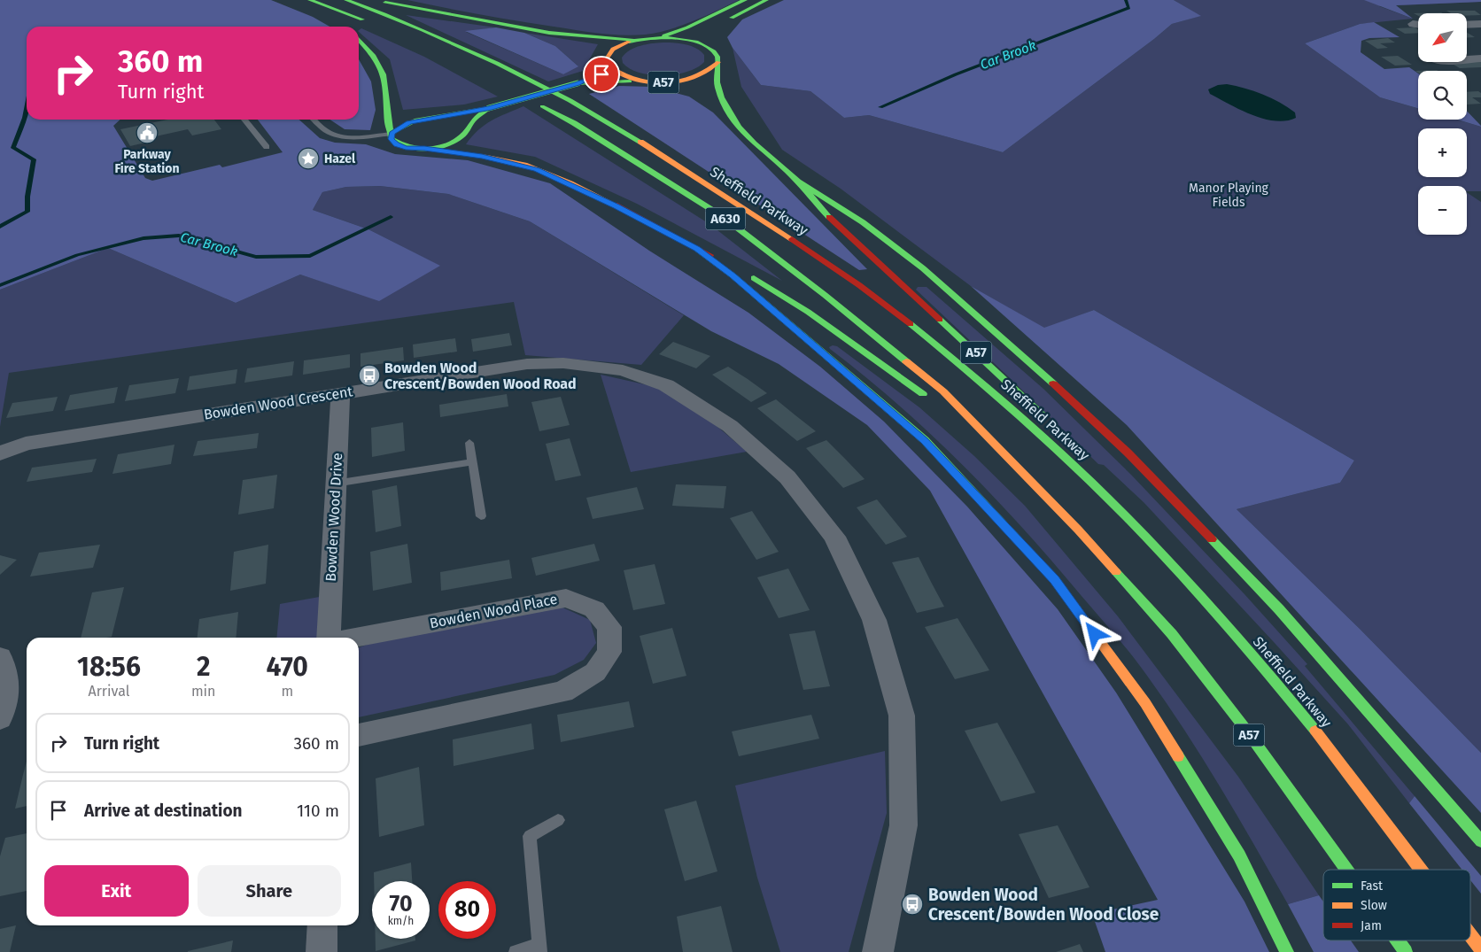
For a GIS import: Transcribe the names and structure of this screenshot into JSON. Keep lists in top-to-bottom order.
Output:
{
  "streets": {
    "highway": ["A57", "Sheffield Parkway", "A630"],
    "street": ["Bowden Wood Crescent", "Bowden Wood Drive", "Bowden Wood Place"]
  },
  "crossings": [
    ["A57", "A630"],
    ["Bowden Wood Crescent", "Bowden Wood Drive"]
  ],
  "water": ["Car Brook"],
  "parks": ["Manor Playing Fields"],
  "places": {
    "public building": ["Parkway Fire Station"],
    "place": ["Hazel"],
    "bus stop": ["Bowden Wood Crescent/Bowden Wood Road", "Bowden Wood Crescent/Bowden Wood Close"]
  },
  "legend": ["Fast", "Slow", "Jam"],
  "north": "bottom left",
  "page": {
    "map_buttons": ["+", "−"],
    "turn": ["360 m", "Turn right"],
    "eta": [
      "18:56",
      "Arrival",
      "2",
      "min",
      "470",
      "m"
    ],
    "list": [
      {
        "name": "Turn right",
        "value": "360 m"
      },
      {
        "name": "Arrive at destination",
        "value": "110 m"
      }
    ],
    "buttons": ["Exit", "Share"],
    "speed": "70 km/h",
    "limit": "80"
  }
}
